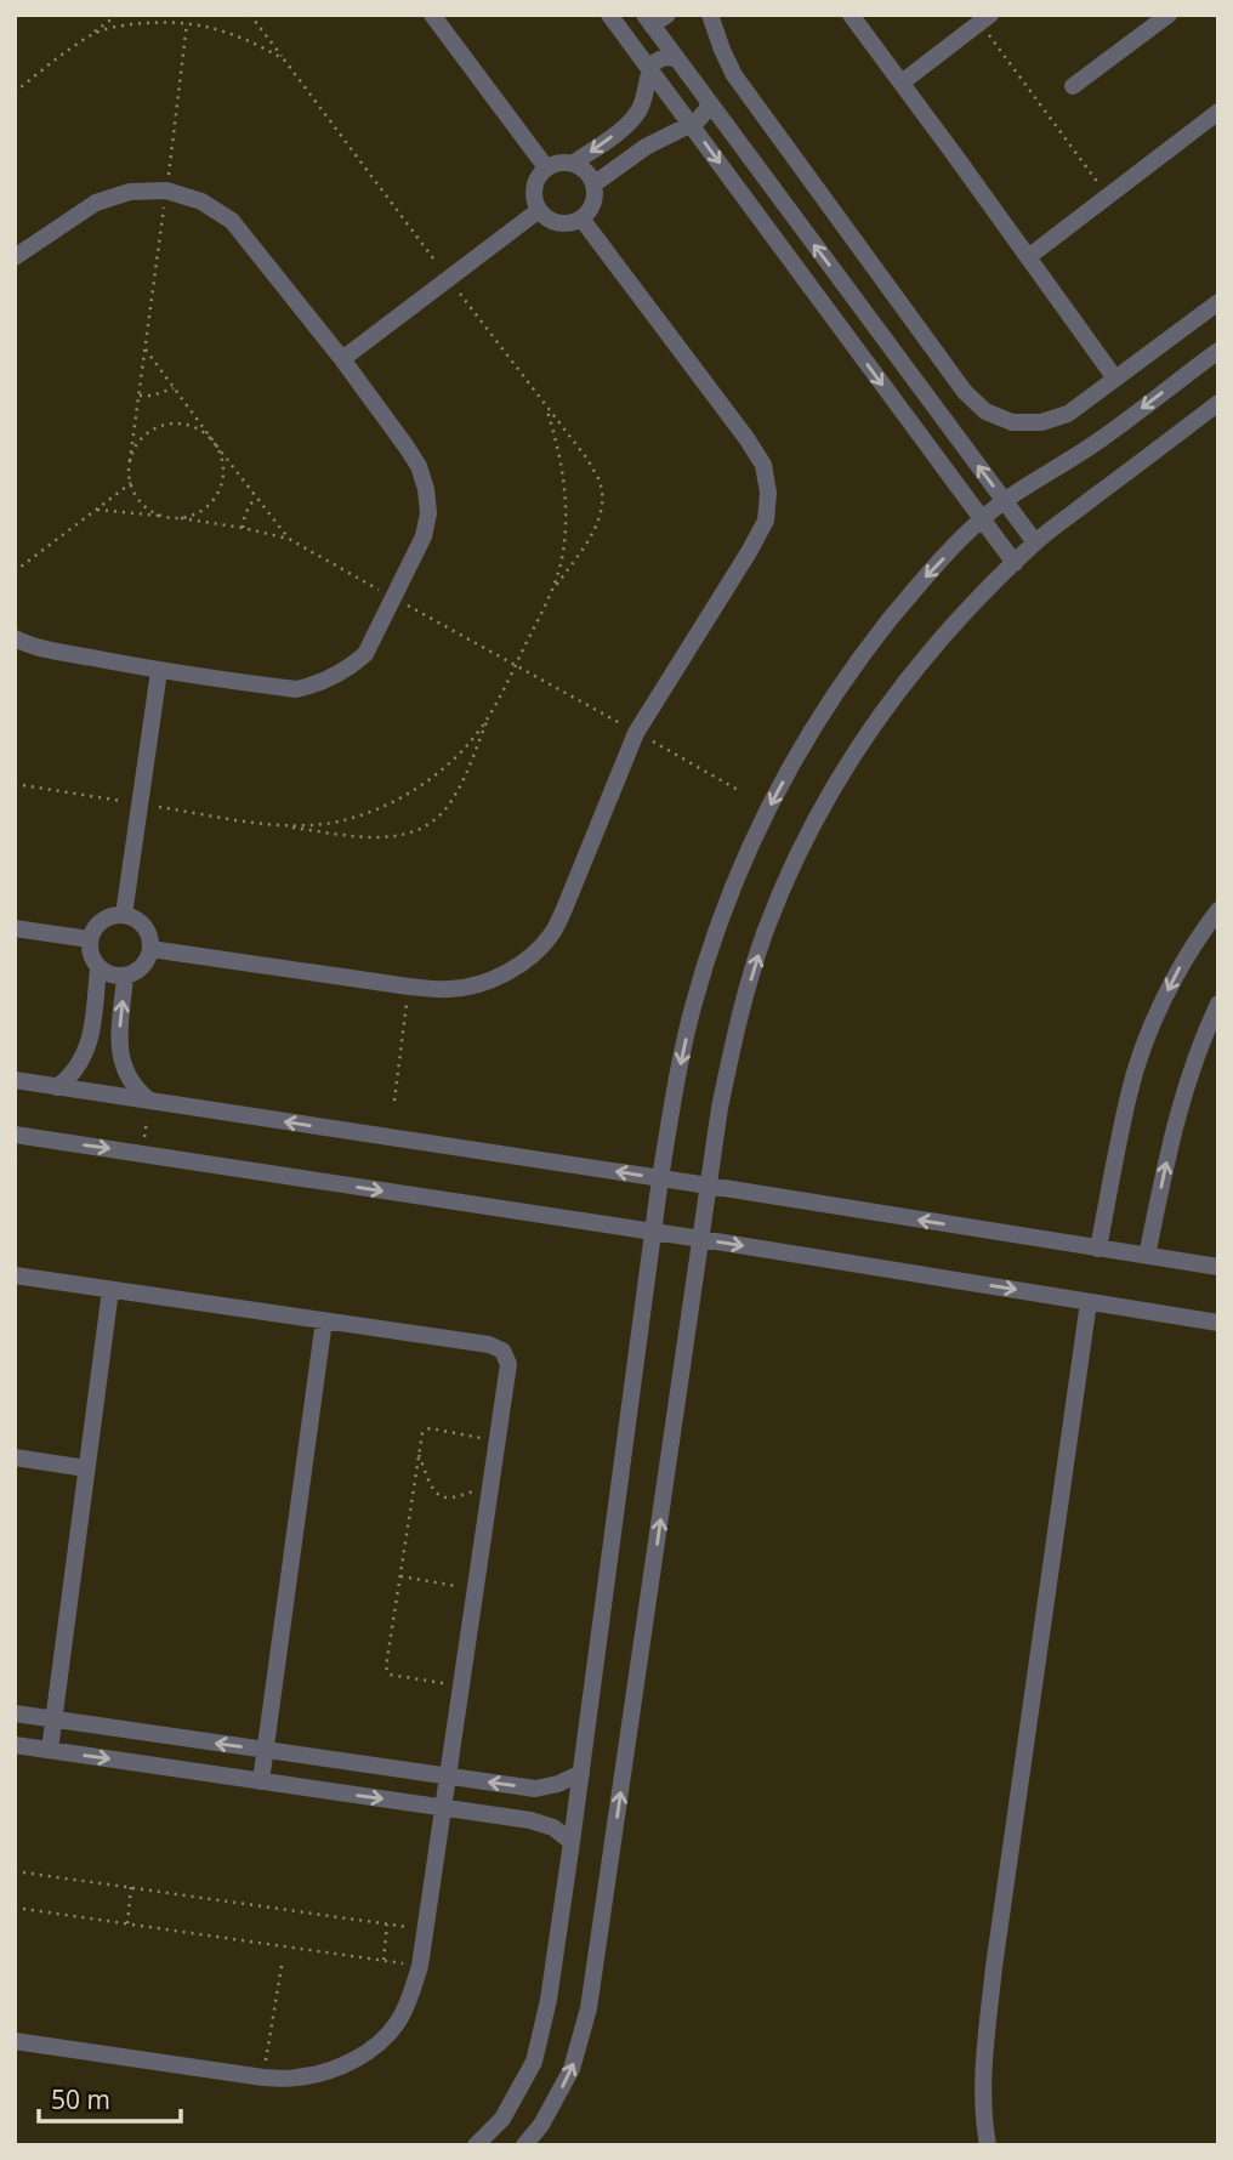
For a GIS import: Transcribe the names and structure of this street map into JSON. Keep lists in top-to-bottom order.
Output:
{
  "scale_bar": "50 m"
}
